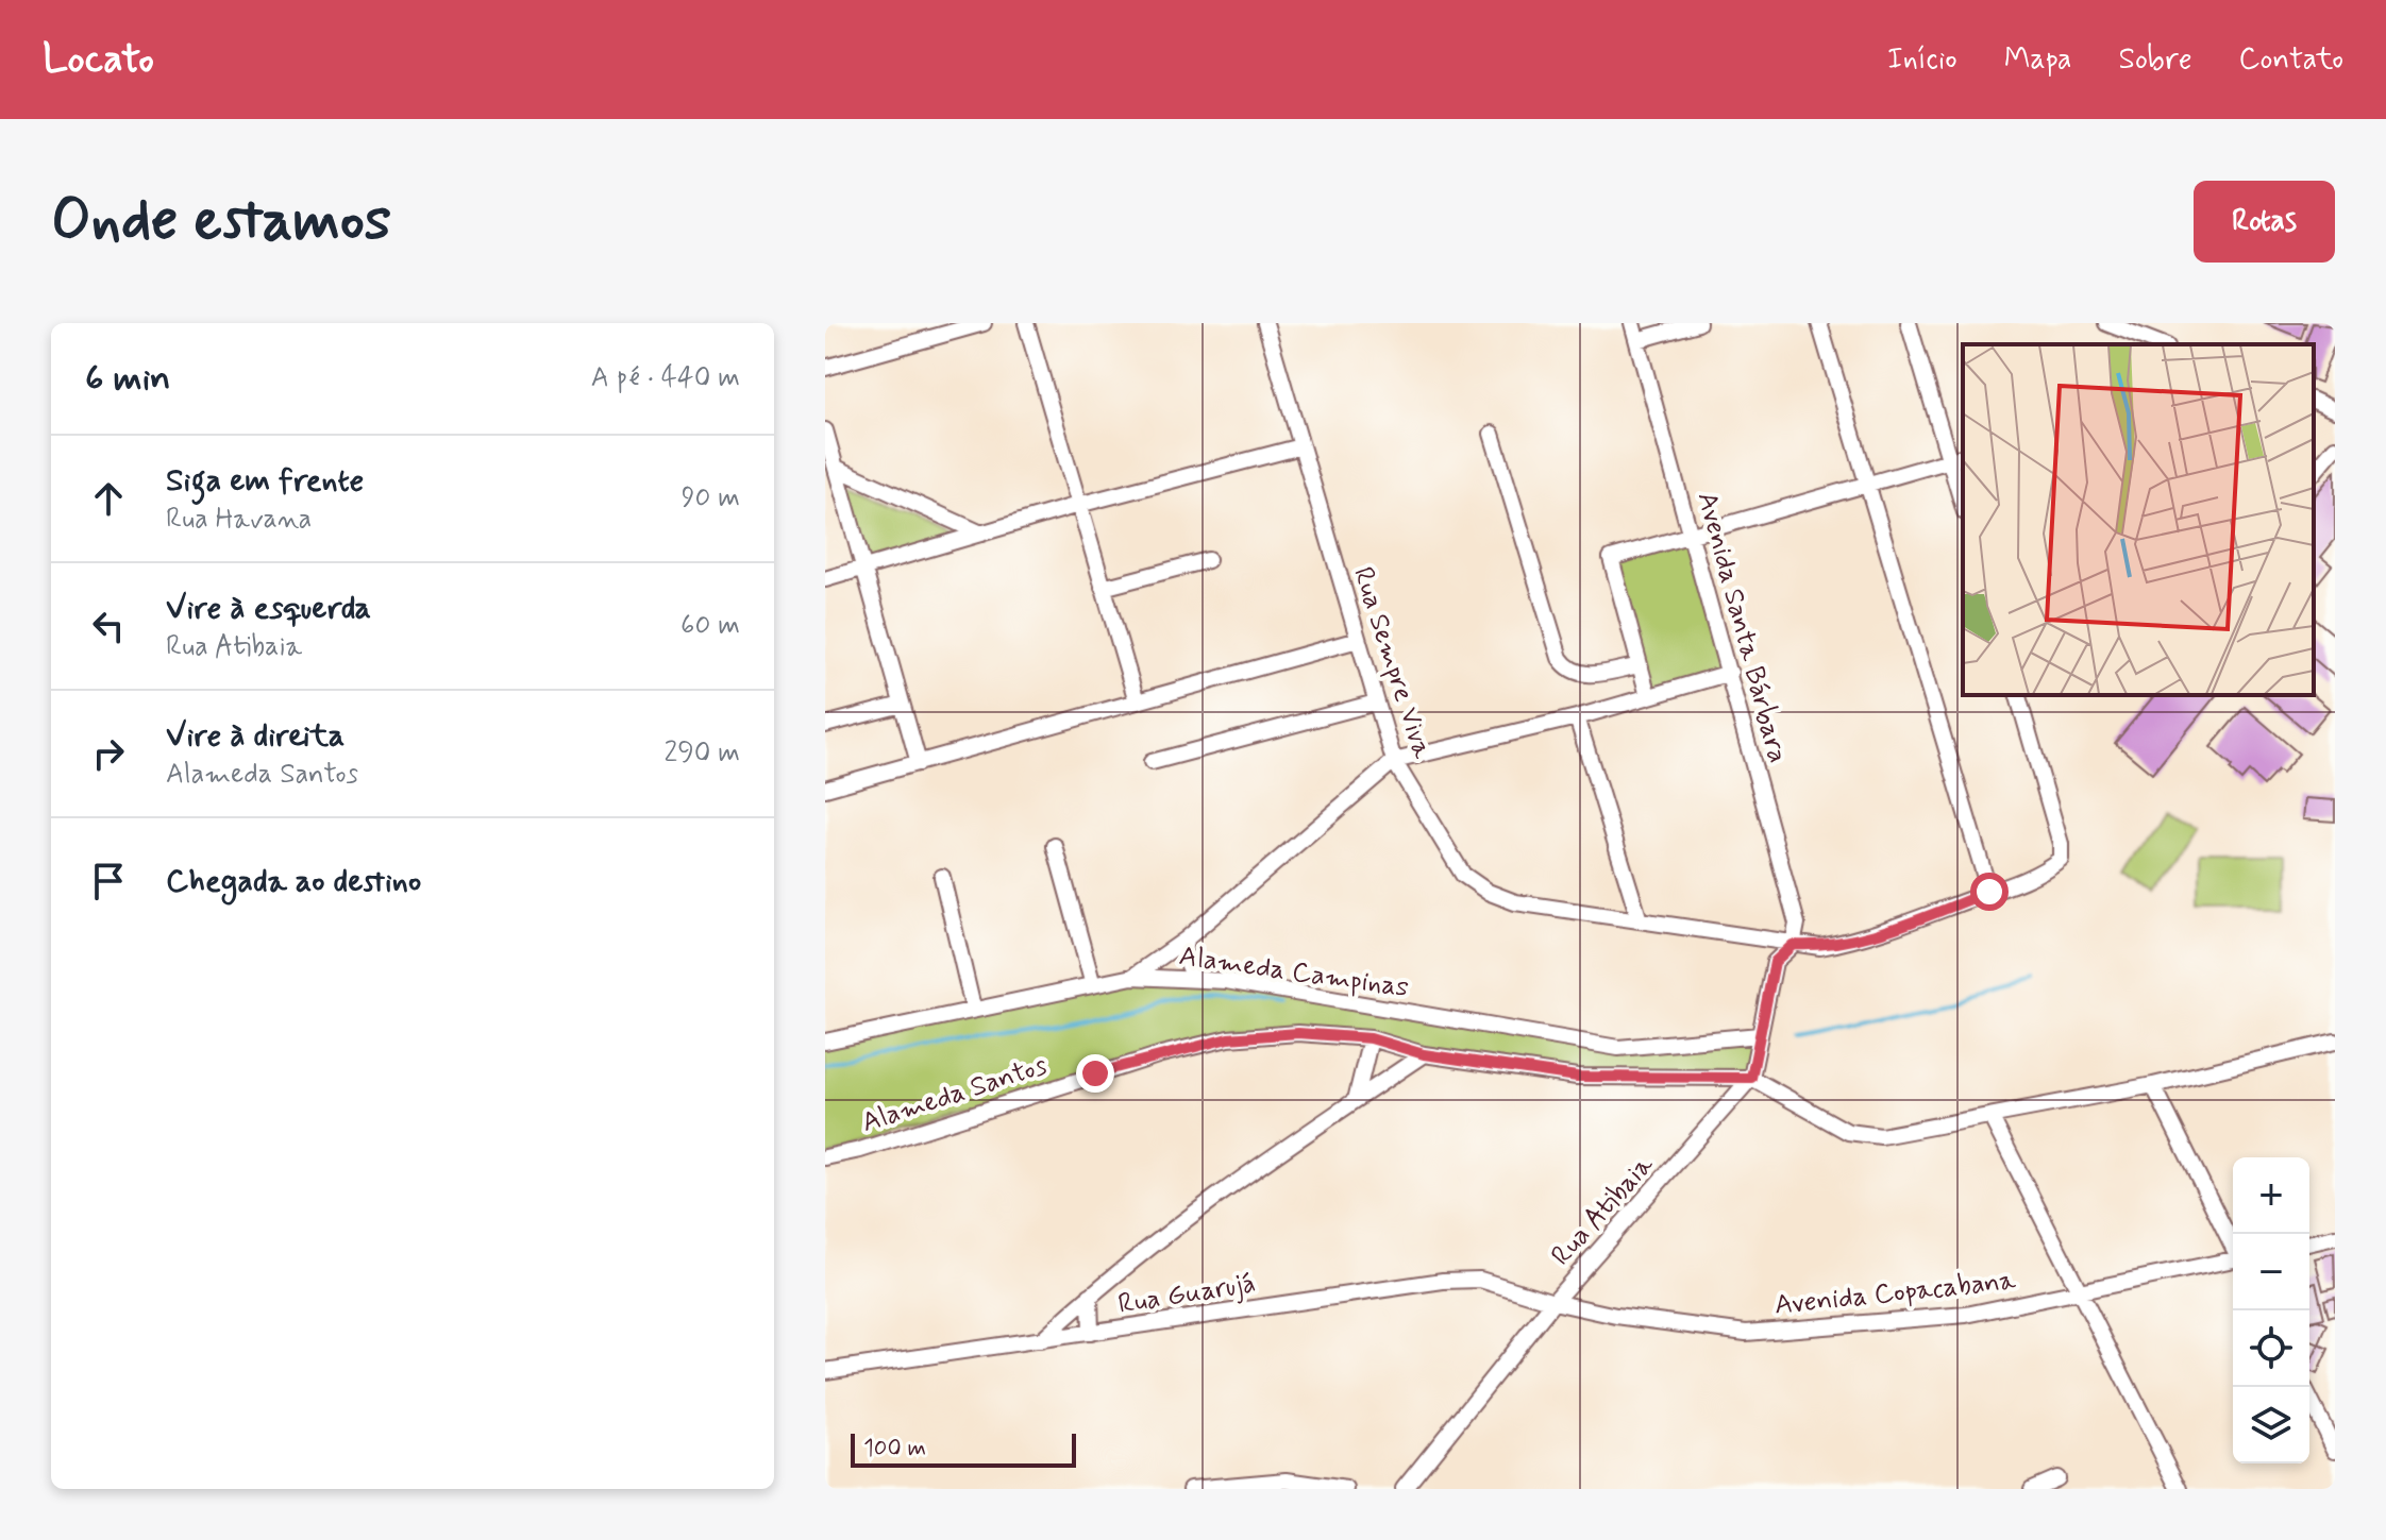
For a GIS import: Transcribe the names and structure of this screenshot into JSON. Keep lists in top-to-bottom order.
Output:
{
  "streets": {
    "street": [
      "Avenida Santa Bárbara",
      "Rua Sempre Viva",
      "Alameda Campinas",
      "Alameda Santos",
      "Rua Atibaia",
      "Avenida Copacabana",
      "Rua Guarujá"
    ]
  },
  "crossings": [
    ["Avenida Santa Bárbara", "Rua Sempre Viva"],
    ["Alameda Santos", "Rua Atibaia"],
    ["Rua Atibaia", "Avenida Copacabana"],
    ["Rua Atibaia", "Rua Guarujá"],
    ["Avenida Copacabana", "Rua Guarujá"]
  ],
  "scale_bar": "100 m",
  "page": {
    "header": "Locato",
    "nav": [
      "Início",
      "Mapa",
      "Sobre",
      "Contato"
    ],
    "buttons": "Rotas",
    "title": "Onde estamos",
    "heading": ["6 min", "A pé · 440 m"],
    "list": [
      ["Siga em frente", "Rua Havana", "90 m"],
      ["Vire à esquerda", "Rua Atibaia", "60 m"],
      ["Vire à direita", "Alameda Santos", "290 m"],
      "Chegada ao destino"
    ],
    "map_buttons": ["+", "−"],
    "scale": "100 m"
  }
}
